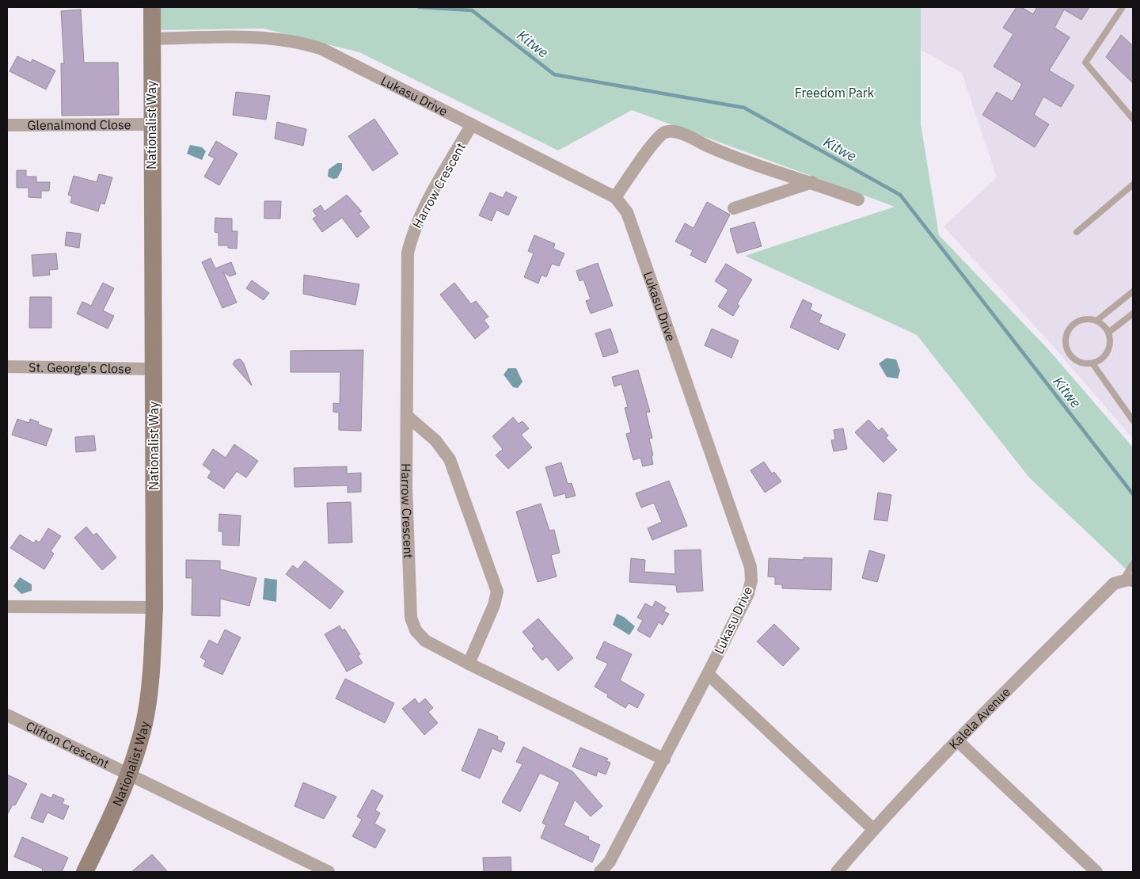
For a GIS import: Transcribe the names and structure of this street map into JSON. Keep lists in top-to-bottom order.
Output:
{
  "streets": {
    "street": [
      "Lukasu Drive",
      "Glenalmond Close",
      "Nationalist Way",
      "Harrow Crescent",
      "St. George's Close",
      "Kalela Avenue",
      "Clifton Crescent"
    ]
  },
  "crossings": [
    ["Lukasu Drive", "Nationalist Way"],
    ["Lukasu Drive", "Harrow Crescent"],
    ["Glenalmond Close", "Nationalist Way"],
    ["Nationalist Way", "St. George's Close"],
    ["Nationalist Way", "Clifton Crescent"]
  ],
  "water": ["Kitwe"],
  "parks": ["Freedom Park"]
}
